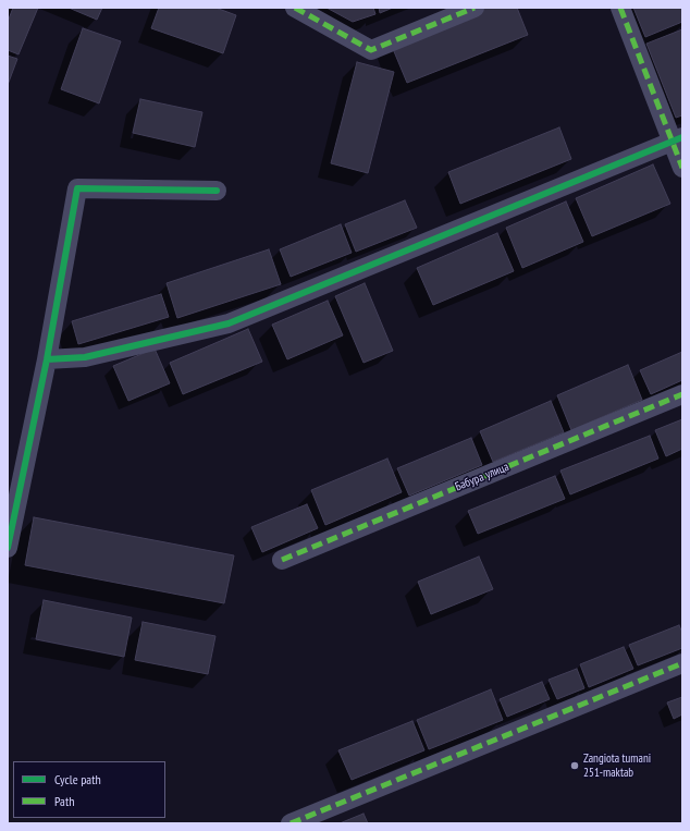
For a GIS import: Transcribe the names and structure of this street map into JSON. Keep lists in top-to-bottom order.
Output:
{
  "streets": {
    "street": ["Бабура улица"]
  },
  "places": ["Zangiota tumani 251-maktab"],
  "legend": ["Cycle path", "Path"]
}
